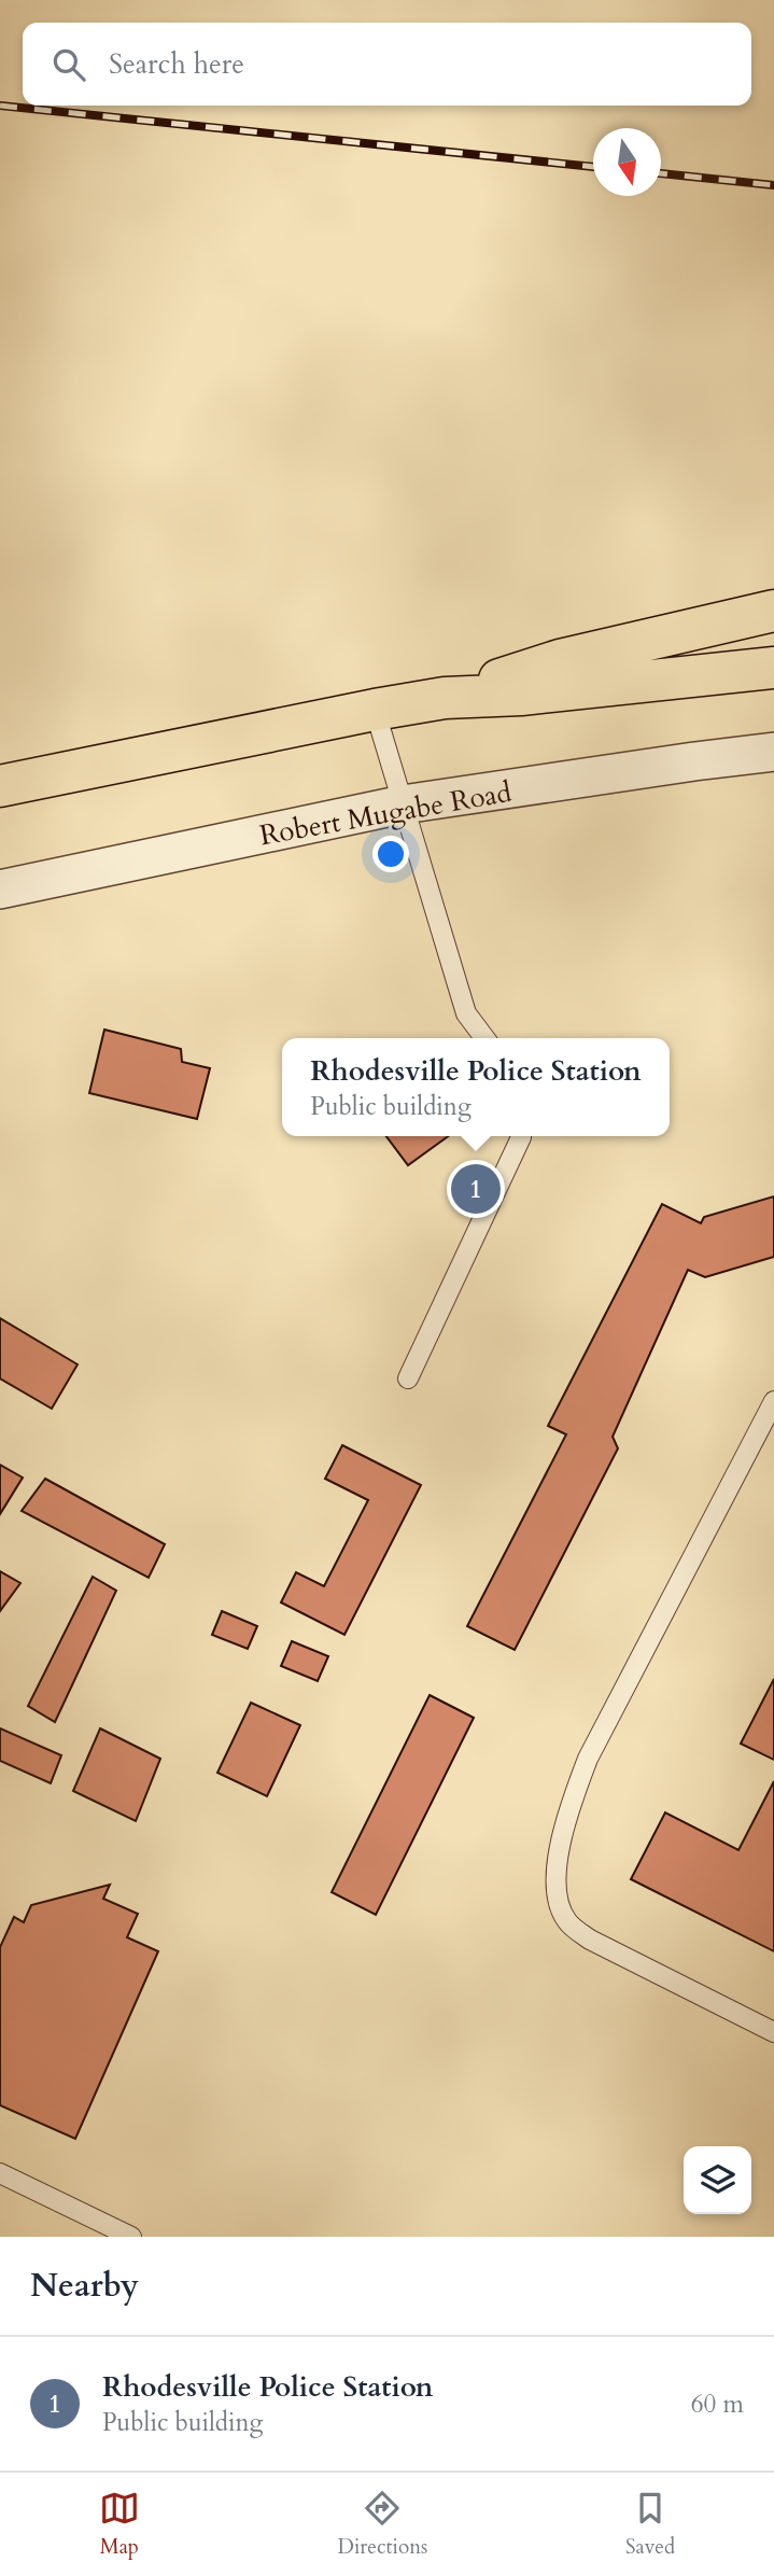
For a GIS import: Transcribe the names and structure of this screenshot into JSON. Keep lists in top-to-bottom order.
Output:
{
  "streets": {
    "street": ["Robert Mugabe Road"]
  },
  "north": "bottom",
  "page": {
    "search": "Search here",
    "popup": ["Rhodesville Police Station", "Public building"],
    "pins": "1",
    "heading": "Nearby",
    "list": [
      {
        "mark": "1",
        "name": "Rhodesville Police Station",
        "note": "Public building",
        "value": "60 m"
      }
    ],
    "nav": ["Map", "Directions", "Saved"]
  }
}
